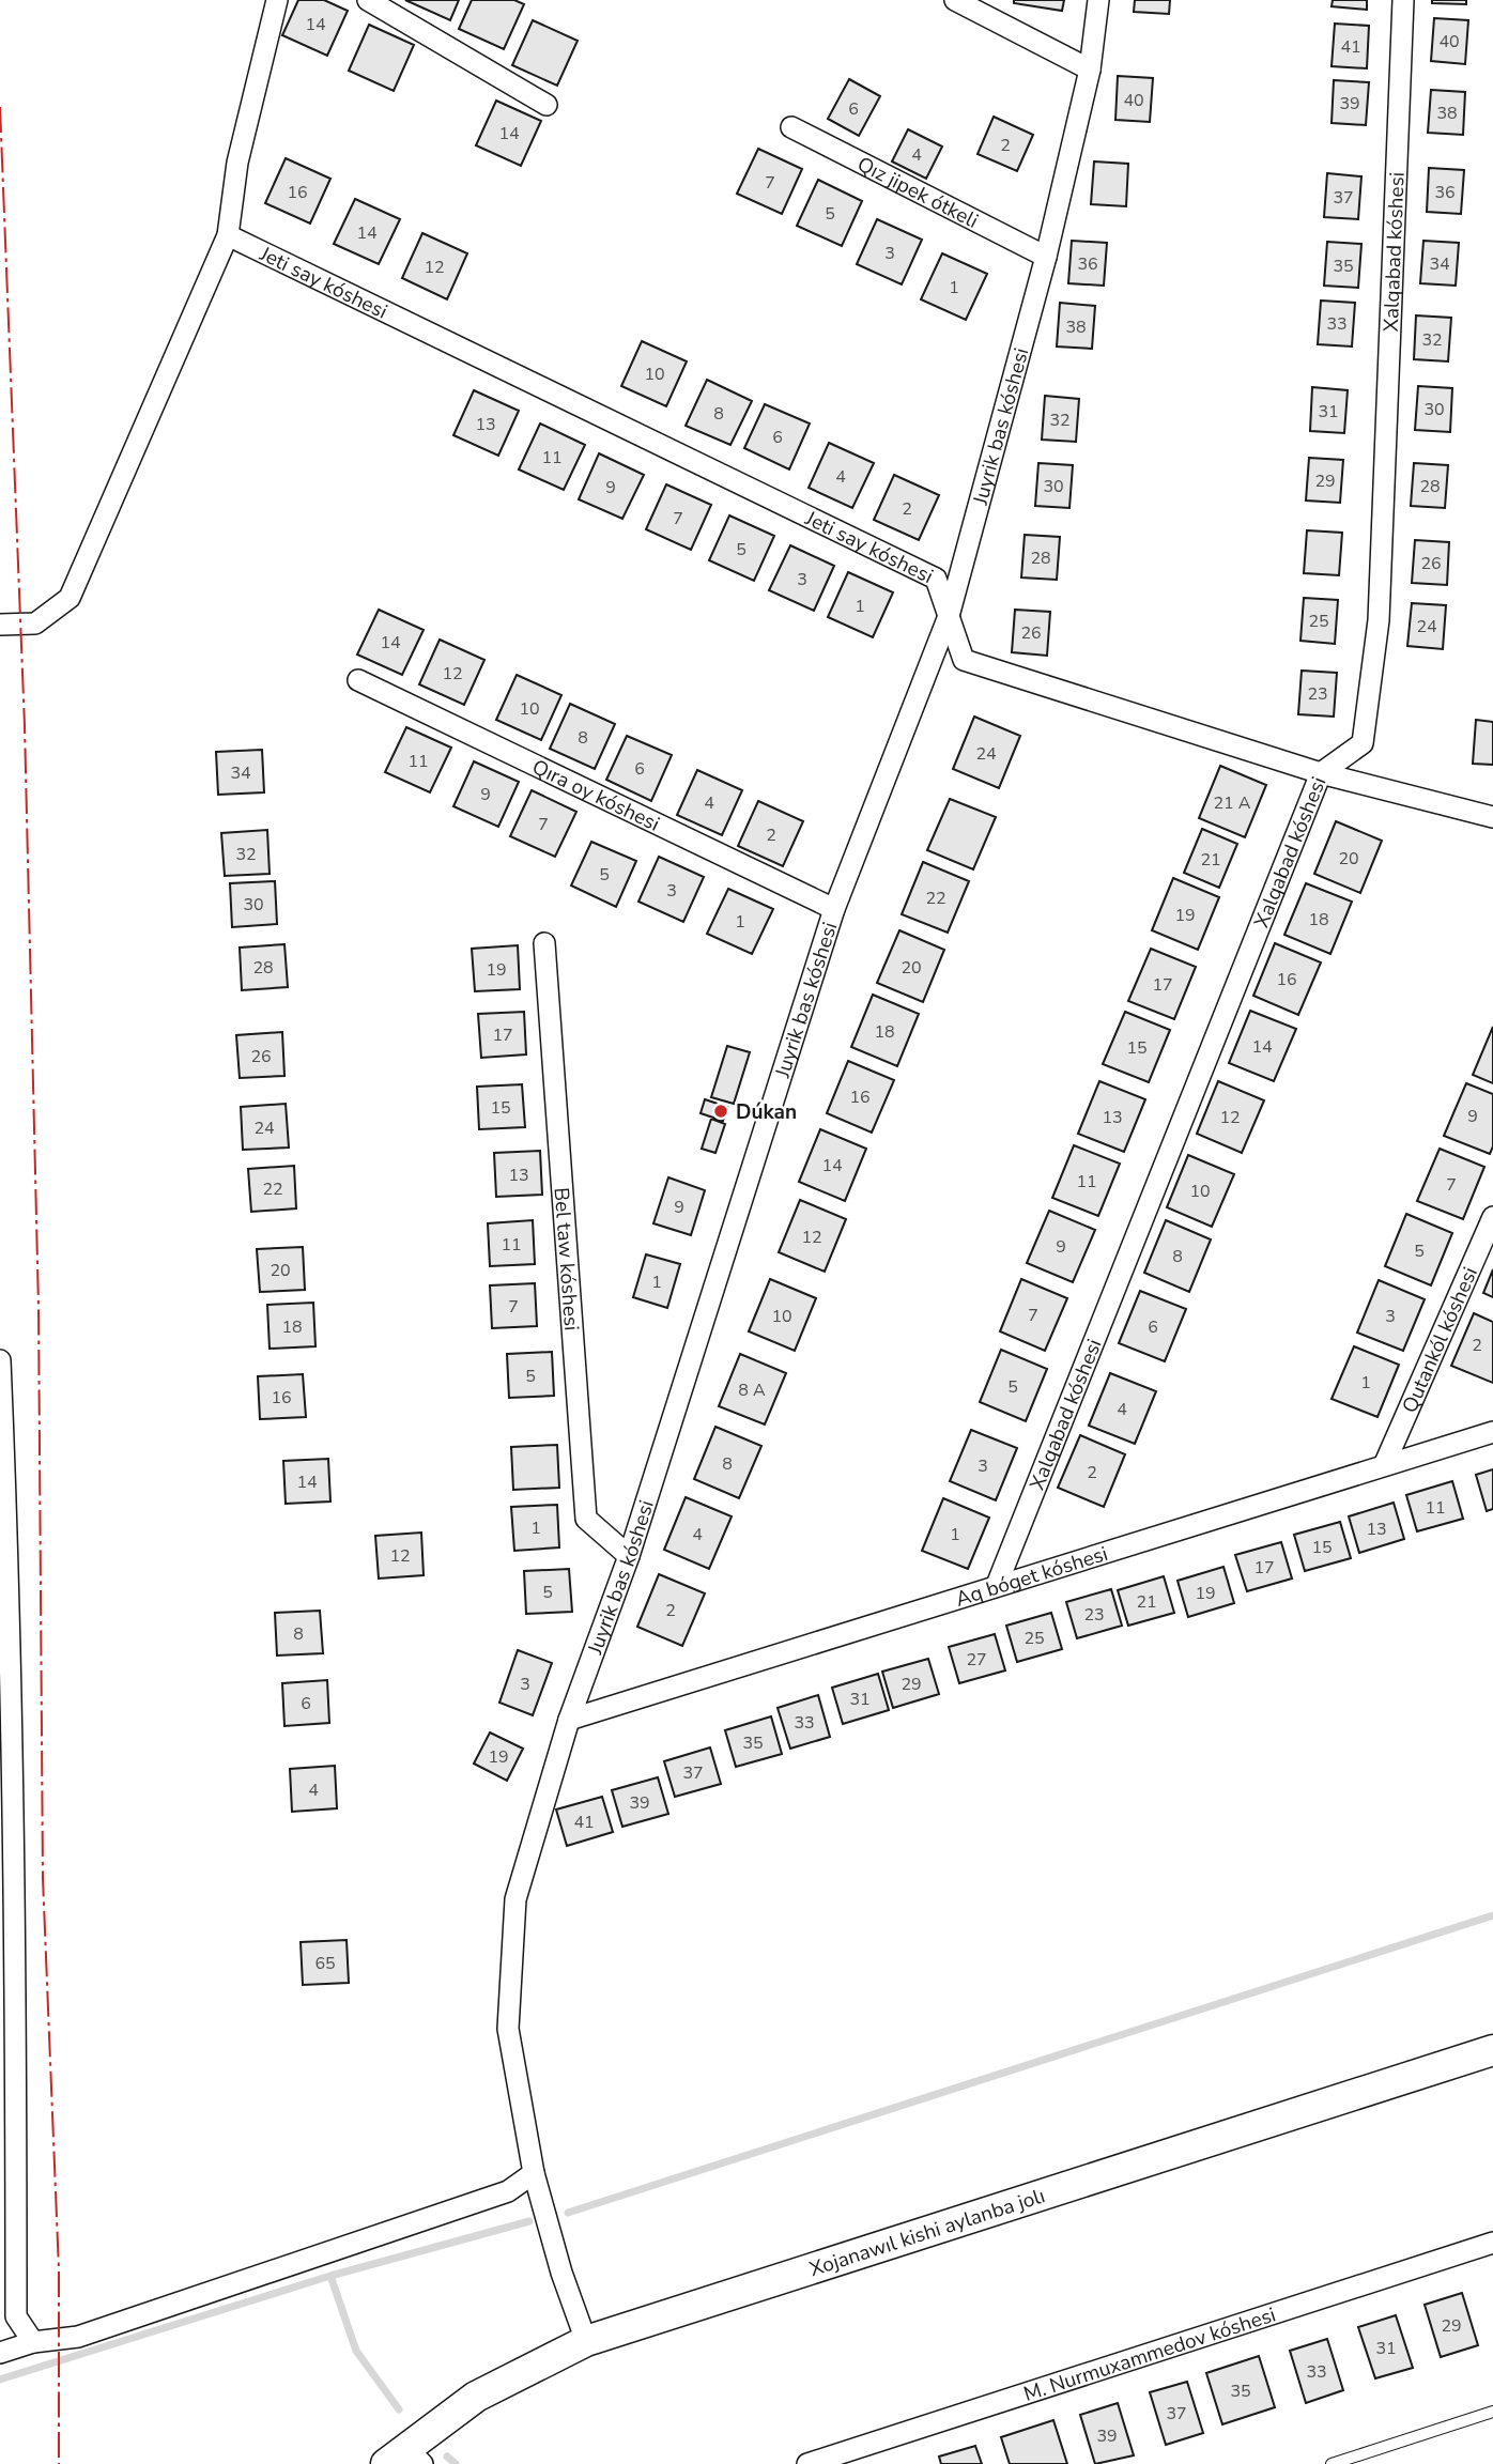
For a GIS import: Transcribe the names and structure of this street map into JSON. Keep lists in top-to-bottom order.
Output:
{
  "streets": {
    "main road": ["Xojanawıl kishi aylanba jolı"],
    "street": [
      "Qız jipek ótkeli",
      "Xalqabad kóshesi",
      "Jeti say kóshesi",
      "Juyrik bas kóshesi",
      "Qıra oy kóshesi",
      "Bel taw kóshesi",
      "Qutankól kóshesi",
      "Aq bóget kóshesi",
      "M. Nurmuxammedov kóshesi"
    ]
  },
  "crossings": [
    ["Qız jipek ótkeli", "Juyrik bas kóshesi"],
    ["Xalqabad kóshesi", "Jeti say kóshesi"],
    ["Xalqabad kóshesi", "Aq bóget kóshesi"],
    ["Jeti say kóshesi", "Juyrik bas kóshesi"],
    ["Juyrik bas kóshesi", "Qıra oy kóshesi"],
    ["Juyrik bas kóshesi", "Bel taw kóshesi"],
    ["Juyrik bas kóshesi", "Aq bóget kóshesi"],
    ["Juyrik bas kóshesi", "Xojanawıl kishi aylanba jolı"],
    ["Qutankól kóshesi", "Aq bóget kóshesi"]
  ],
  "places": ["Dúkan"],
  "house_numbers": [
    "14",
    "40",
    "41",
    "40",
    "39",
    "6",
    "38",
    "14",
    "2",
    "4",
    "7",
    "16",
    "36",
    "37",
    "5",
    "14",
    "3",
    "36",
    "34",
    "35",
    "12",
    "1",
    "33",
    "38",
    "32",
    "10",
    "30",
    "31",
    "8",
    "32",
    "13",
    "6",
    "11",
    "4",
    "29",
    "30",
    "28",
    "9",
    "2",
    "7",
    "5",
    "28",
    "26",
    "3",
    "1",
    "25",
    "24",
    "26",
    "14",
    "12",
    "23",
    "10",
    "8",
    "24",
    "11",
    "6",
    "34",
    "9",
    "4",
    "21 А",
    "7",
    "2",
    "32",
    "20",
    "21",
    "5",
    "3",
    "22",
    "30",
    "19",
    "18",
    "1",
    "28",
    "20",
    "19",
    "16",
    "17",
    "18",
    "17",
    "14",
    "15",
    "26",
    "16",
    "15",
    "9",
    "13",
    "12",
    "24",
    "14",
    "13",
    "11",
    "7",
    "22",
    "10",
    "9",
    "12",
    "11",
    "9",
    "5",
    "8",
    "20",
    "1",
    "7",
    "7",
    "10",
    "3",
    "18",
    "6",
    "2",
    "5",
    "1",
    "5",
    "8 А",
    "16",
    "4",
    "8",
    "3",
    "2",
    "14",
    "11",
    "1",
    "13",
    "4",
    "1",
    "15",
    "12",
    "17",
    "5",
    "19",
    "21",
    "2",
    "23",
    "8",
    "25",
    "27",
    "3",
    "29",
    "31",
    "6",
    "33",
    "35",
    "19",
    "37",
    "4",
    "39",
    "41",
    "65",
    "29",
    "31",
    "33",
    "35",
    "37",
    "39"
  ]
}
